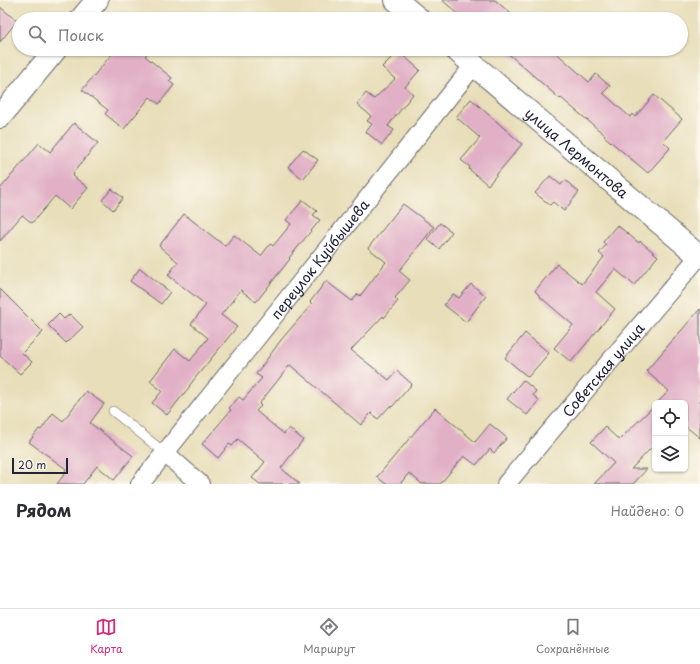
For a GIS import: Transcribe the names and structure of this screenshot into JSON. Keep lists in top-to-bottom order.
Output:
{
  "streets": {
    "main road": ["улица Лермонтова"],
    "street": ["переулок Куйбышева", "Советская улица"]
  },
  "crossings": [
    ["улица Лермонтова", "переулок Куйбышева"],
    ["улица Лермонтова", "Советская улица"]
  ],
  "scale_bar": "20 m",
  "page": {
    "search": "Поиск",
    "scale": "20 m",
    "heading": ["Рядом", "Найдено: 0"],
    "nav": ["Карта", "Маршрут", "Сохранённые"]
  }
}
